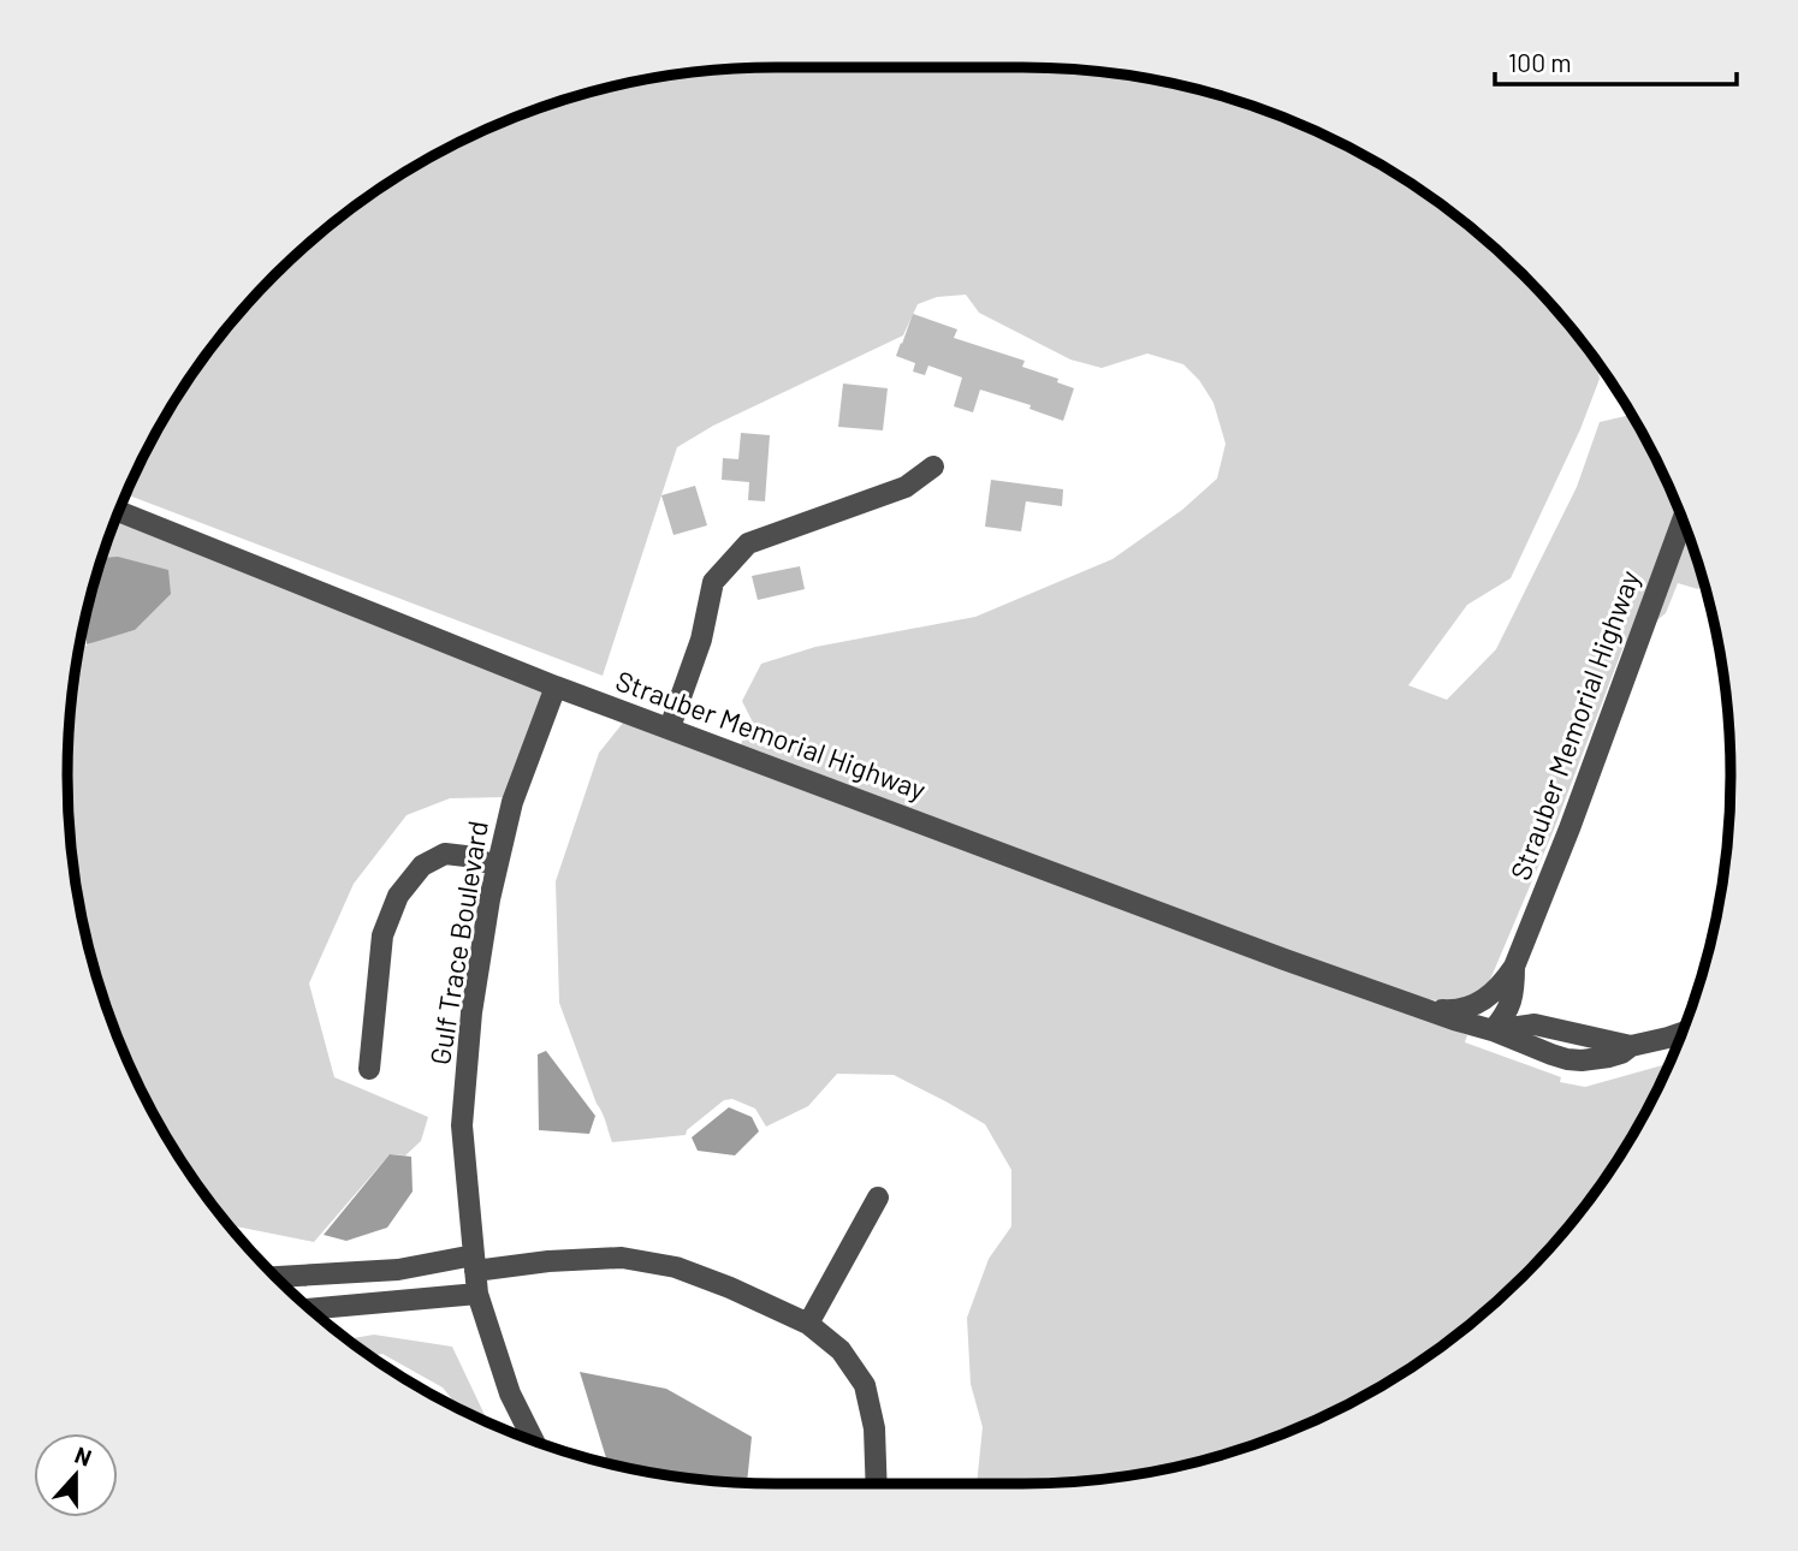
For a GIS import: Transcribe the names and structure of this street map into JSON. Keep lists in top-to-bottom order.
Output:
{
  "streets": {
    "street": ["Strauber Memorial Highway", "Gulf Trace Boulevard"]
  },
  "crossings": [
    ["Strauber Memorial Highway", "Gulf Trace Boulevard"]
  ],
  "scale_bar": "100 m",
  "north": "top"
}
